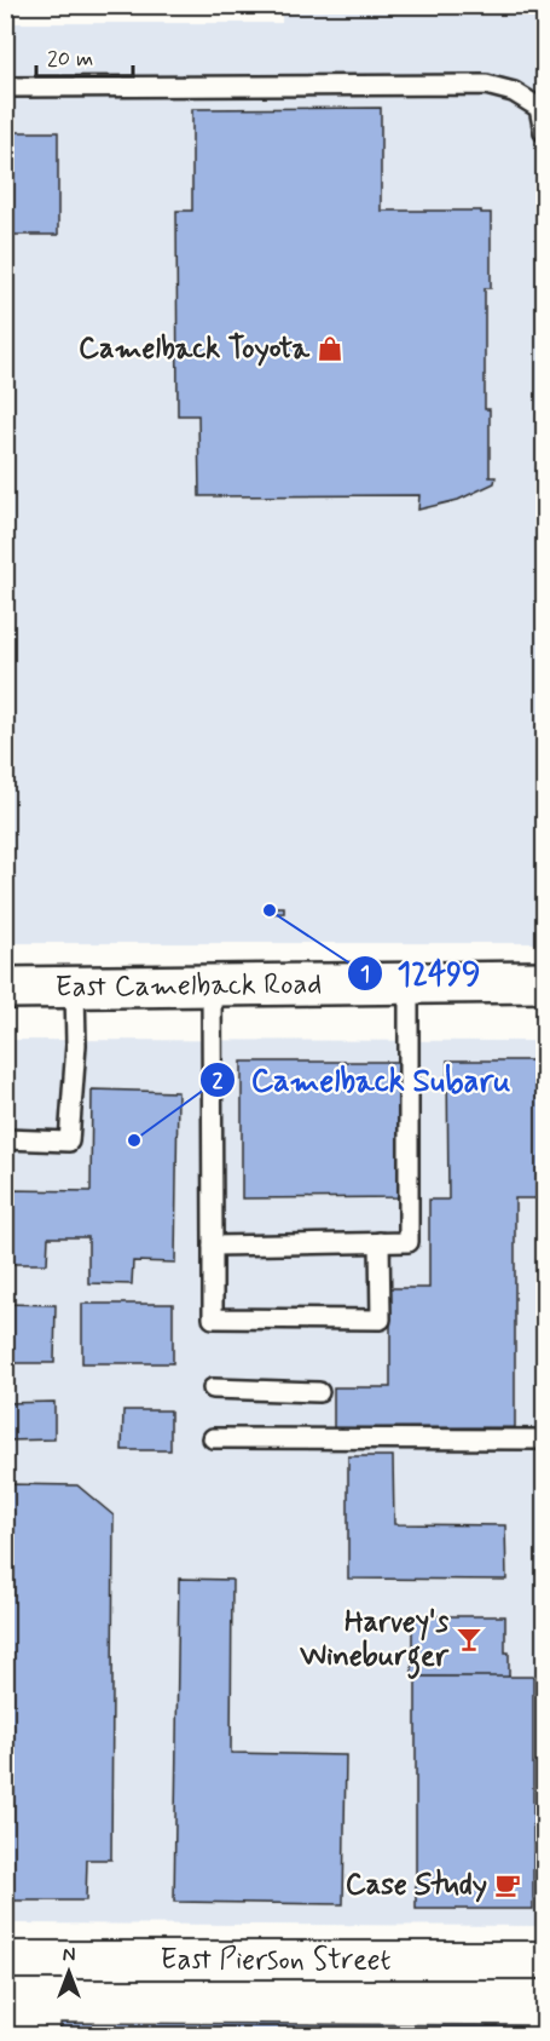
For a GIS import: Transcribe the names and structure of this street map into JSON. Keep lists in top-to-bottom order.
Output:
{
  "streets": {
    "main road": ["East Camelback Road"],
    "street": ["East Pierson Street"]
  },
  "places": {
    "shop": ["Camelback Toyota"],
    "other": ["12499", "Camelback Subaru"],
    "bar": ["Harvey's Wineburger"],
    "cafe": ["Case Study"]
  },
  "scale_bar": "20 m",
  "north": "top"
}
